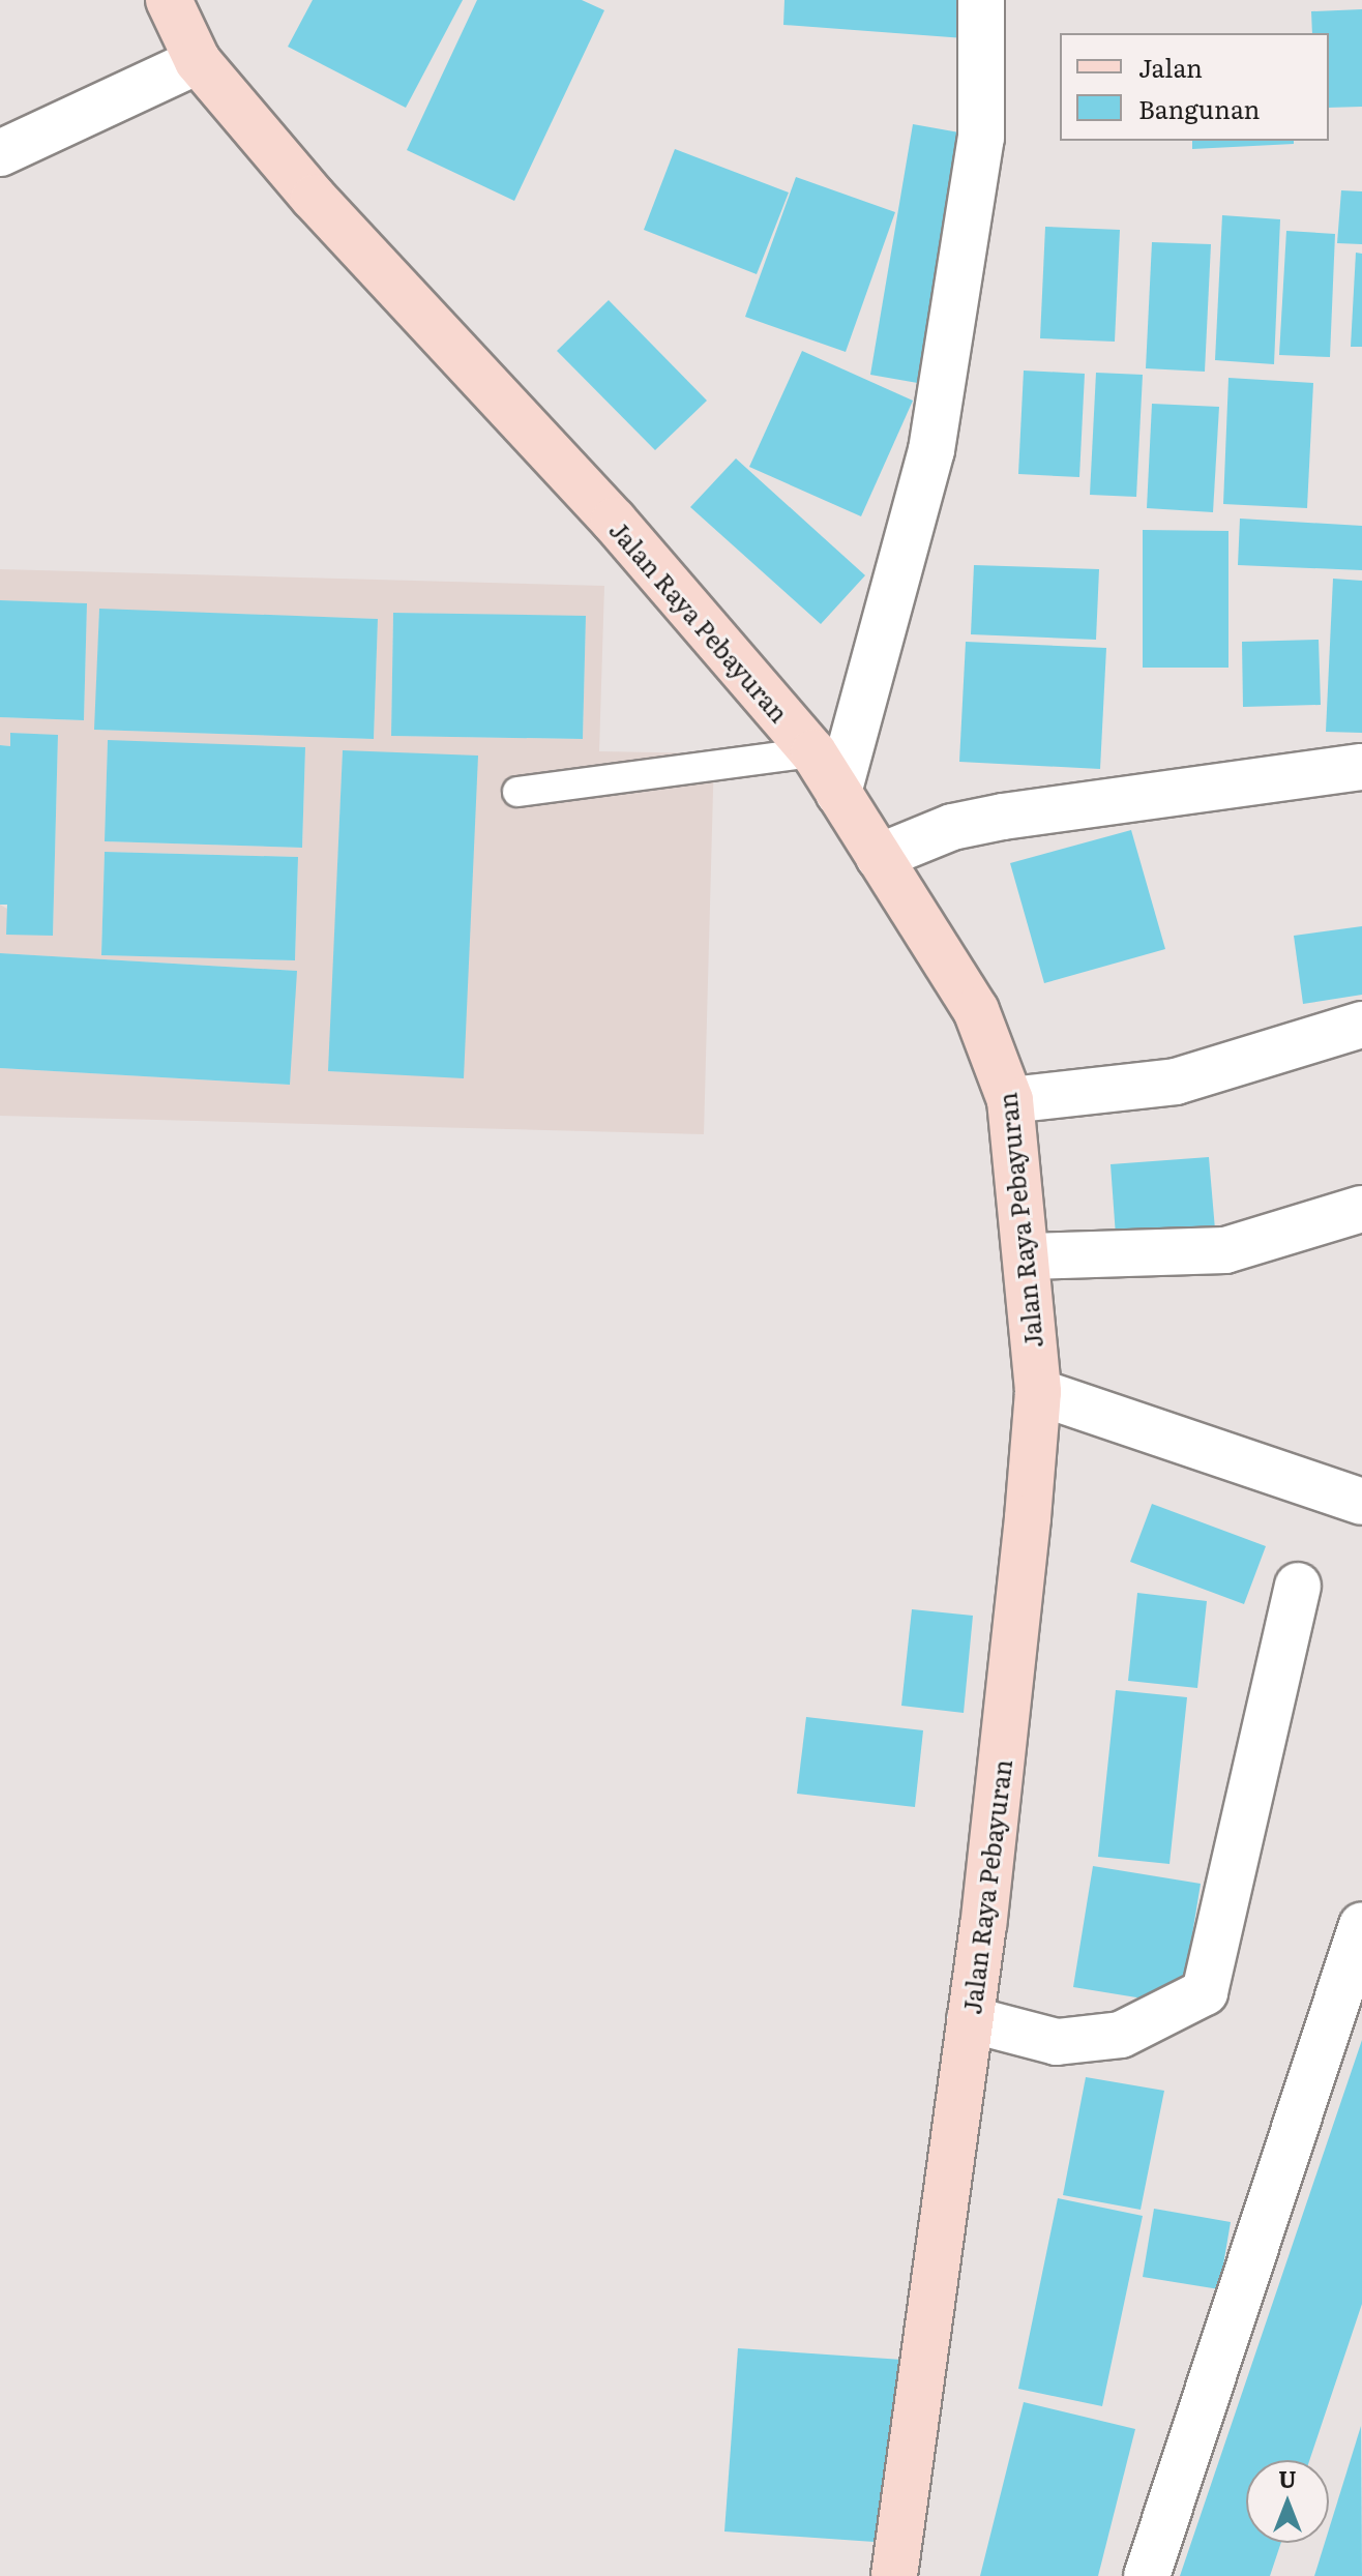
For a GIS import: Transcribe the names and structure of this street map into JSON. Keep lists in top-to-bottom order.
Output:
{
  "streets": {
    "main road": ["Jalan Raya Pebayuran"]
  },
  "legend": ["Jalan", "Bangunan"],
  "north": "top"
}
